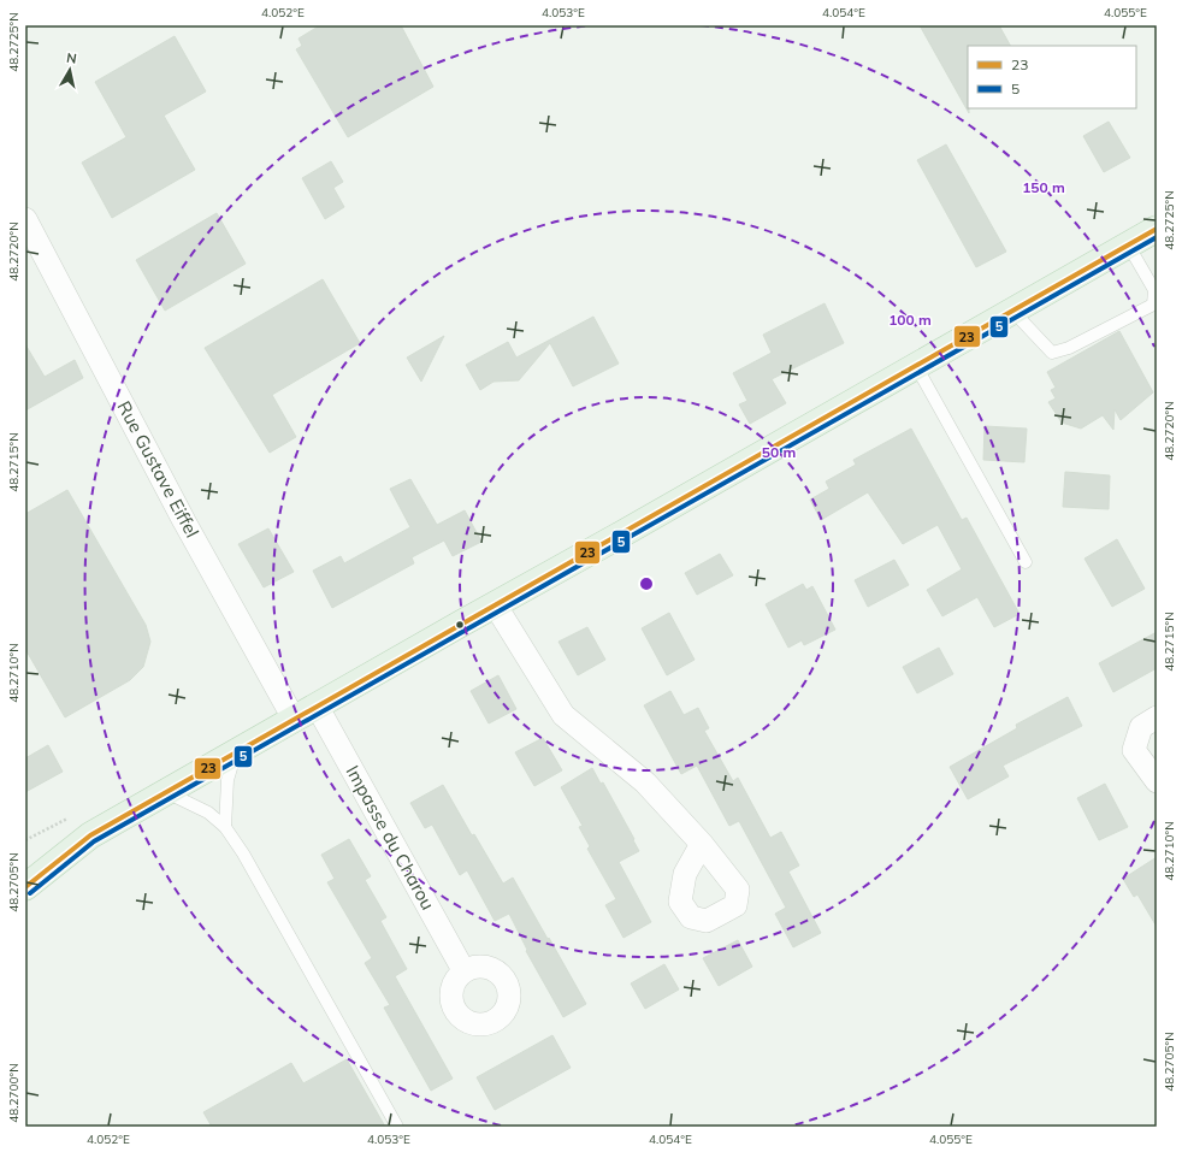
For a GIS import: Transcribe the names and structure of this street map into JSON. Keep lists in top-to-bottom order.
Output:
{
  "streets": {
    "street": ["Rue Gustave Eiffel", "Impasse du Charou"]
  },
  "lines": ["transit line 23", "transit line 5"],
  "legend": ["23", "5"],
  "north": "top",
  "coordinates": [
    "4.052°E",
    "4.053°E",
    "4.054°E",
    "4.055°E",
    "48.2725°N",
    "48.2720°N",
    "48.2715°N",
    "48.2710°N",
    "48.2705°N",
    "48.2700°N"
  ],
  "rings": ["150 m", "100 m", "50 m"]
}
